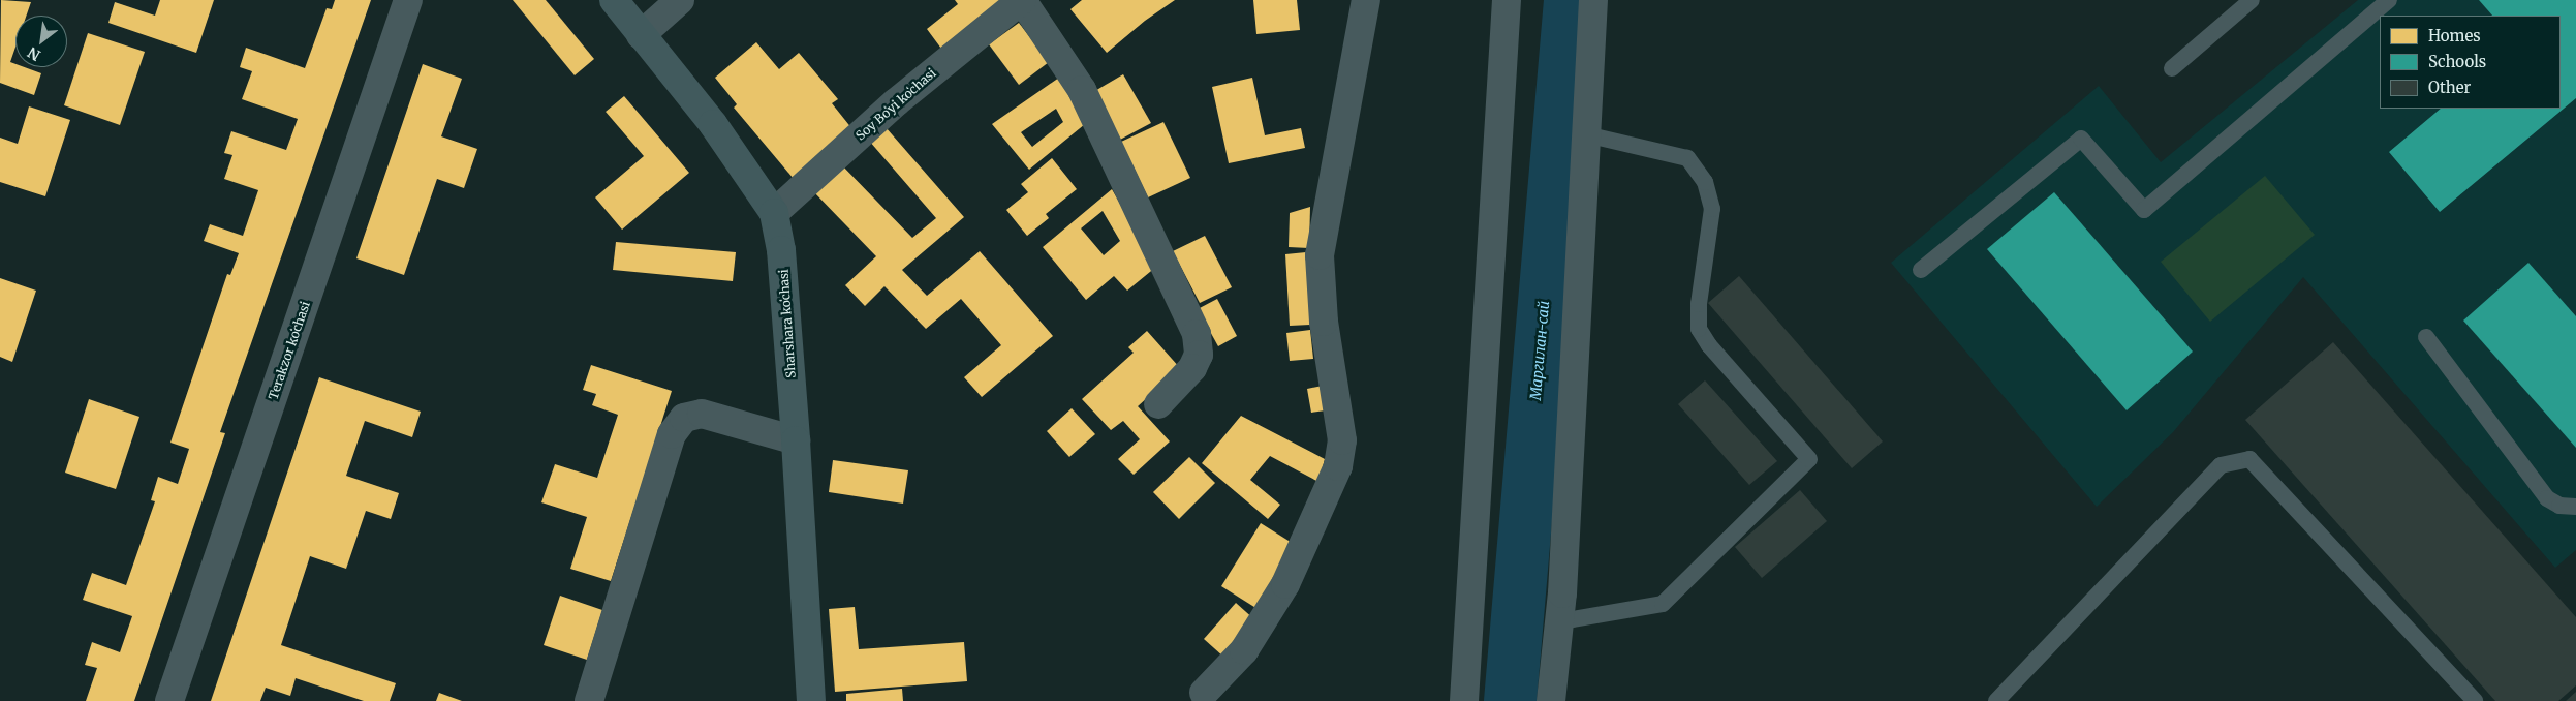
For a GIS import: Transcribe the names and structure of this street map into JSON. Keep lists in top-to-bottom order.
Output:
{
  "streets": {
    "street": ["Soy Boʻyi koʻchasi", "Sharshara koʻchasi", "Terakzor koʻchasi"]
  },
  "crossings": [
    ["Soy Boʻyi koʻchasi", "Sharshara koʻchasi"]
  ],
  "water": ["Маргилан-сай"],
  "legend": ["Homes", "Schools", "Other"],
  "north": "bottom left"
}
